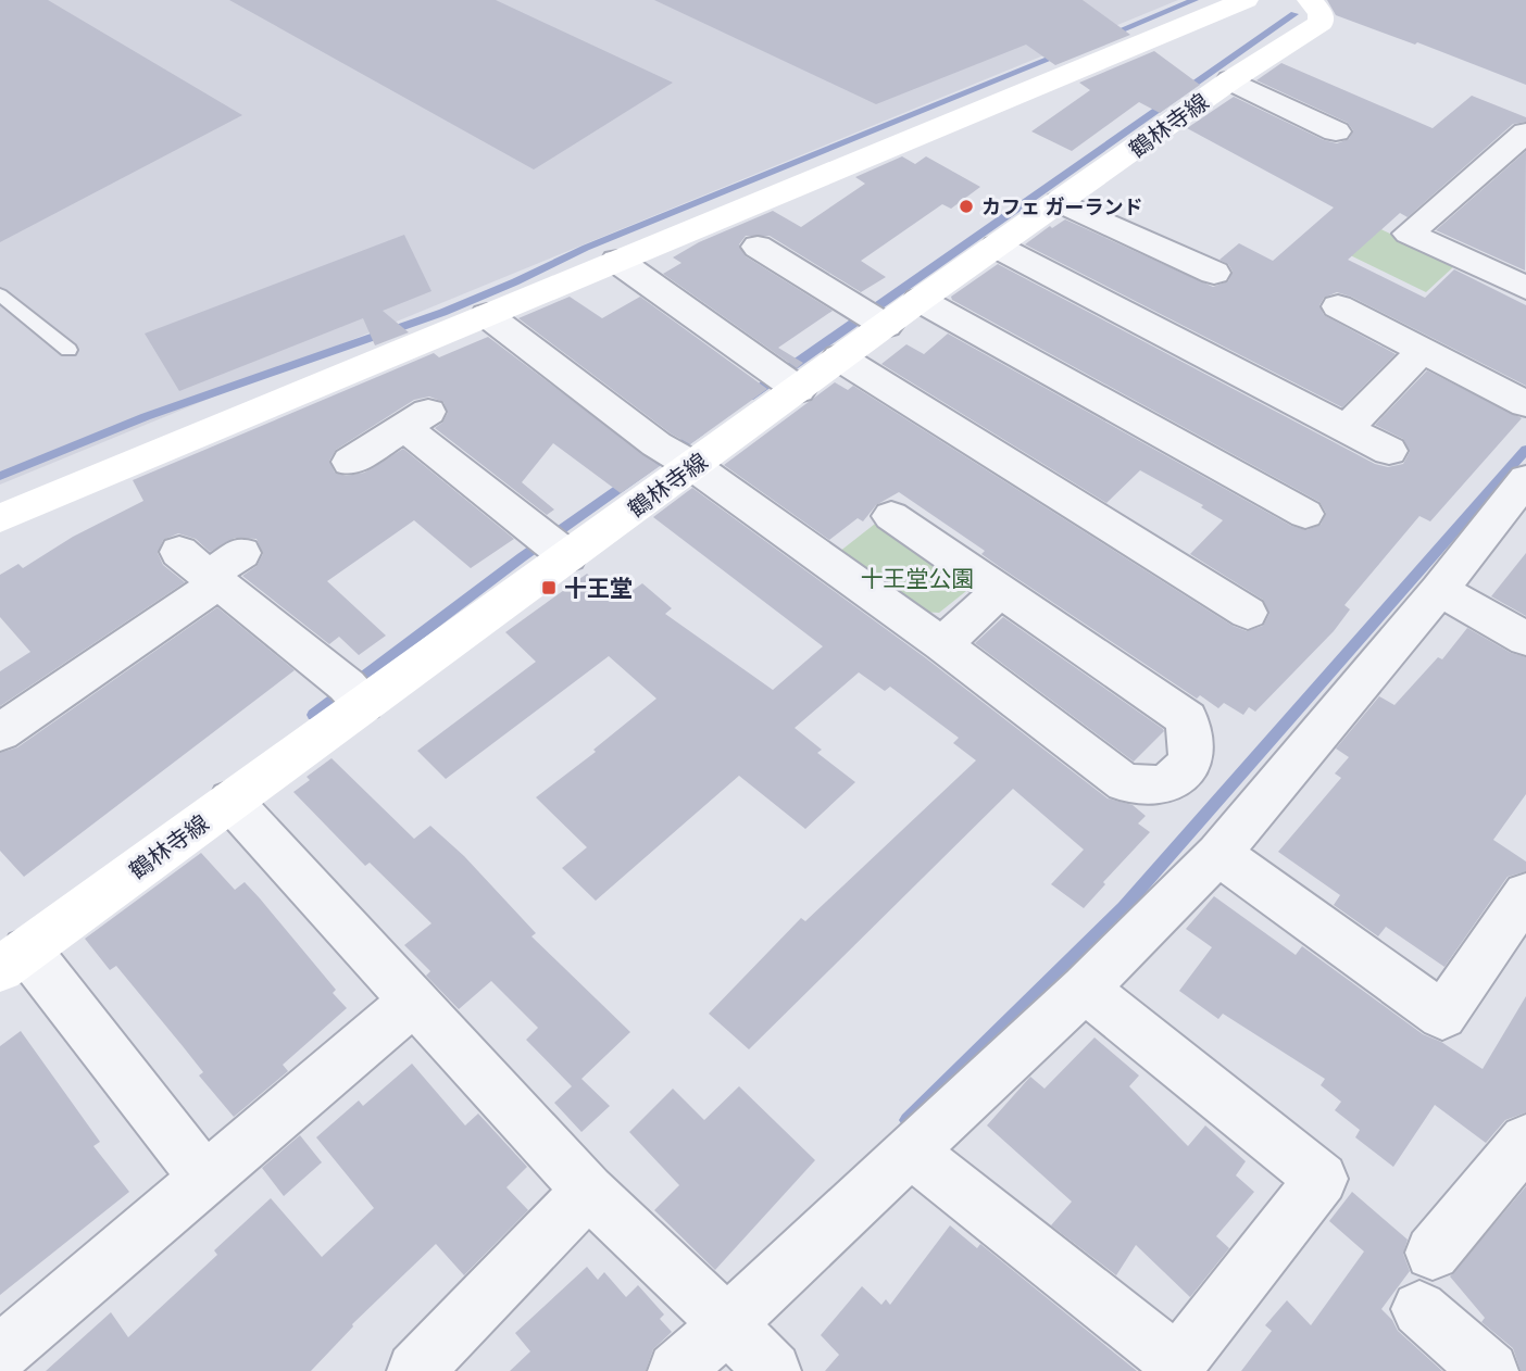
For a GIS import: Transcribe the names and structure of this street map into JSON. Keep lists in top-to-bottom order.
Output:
{
  "streets": {
    "main road": ["鶴林寺線"]
  },
  "parks": ["十王堂公園"],
  "places": {
    "other": ["カフェ ガーランド"],
    "transit": ["十王堂"]
  }
}
